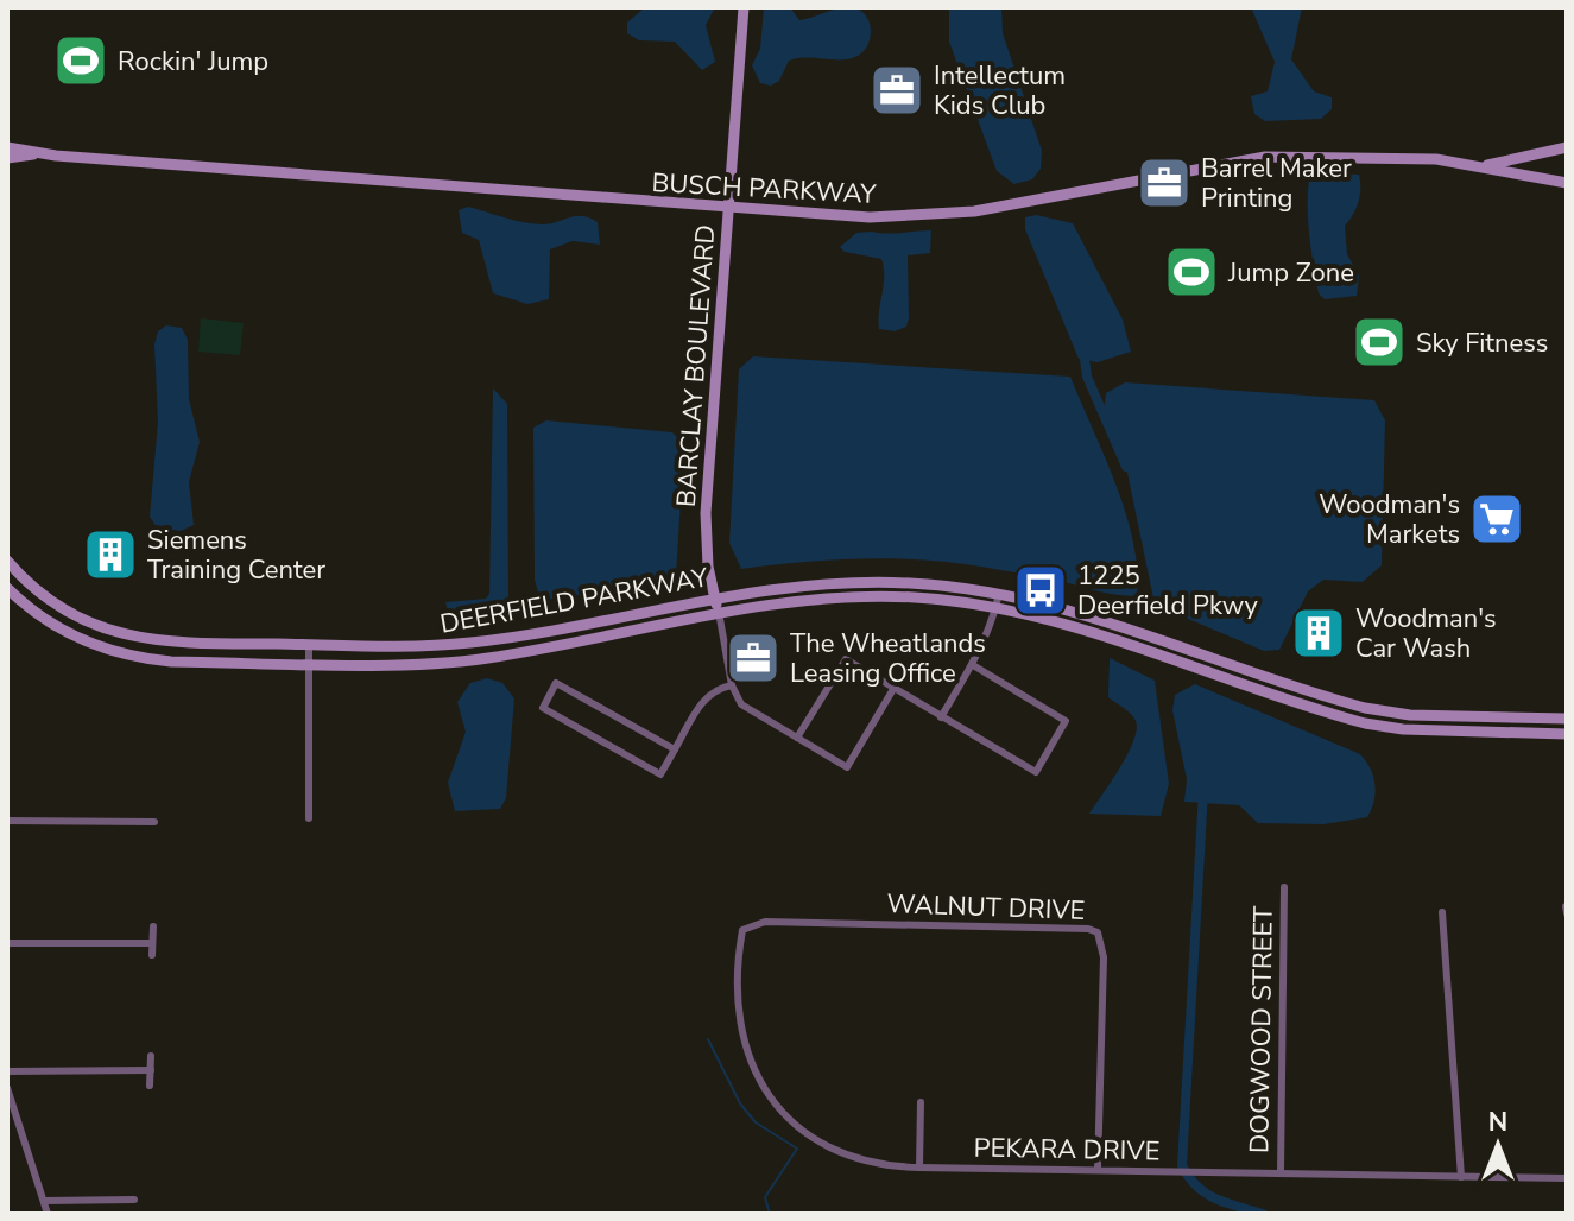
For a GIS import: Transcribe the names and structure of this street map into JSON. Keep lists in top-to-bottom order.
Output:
{
  "streets": {
    "main road": ["BUSCH PARKWAY", "BARCLAY BOULEVARD", "DEERFIELD PARKWAY"],
    "street": ["WALNUT DRIVE", "DOGWOOD STREET", "PEKARA DRIVE"]
  },
  "crossings": [
    ["BUSCH PARKWAY", "BARCLAY BOULEVARD"],
    ["BARCLAY BOULEVARD", "DEERFIELD PARKWAY"],
    ["WALNUT DRIVE", "PEKARA DRIVE"],
    ["DOGWOOD STREET", "PEKARA DRIVE"]
  ],
  "places": {
    "sports": ["Rockin' Jump", "Jump Zone", "Sky Fitness"],
    "office": ["Intellectum Kids Club", "Barrel Maker Printing", "The Wheatlands Leasing Office"],
    "supermarket": ["Woodman's Markets"],
    "building": ["Siemens Training Center", "Woodman's Car Wash"],
    "bus stop": ["1225 Deerfield Pkwy"]
  },
  "north": "top"
}
